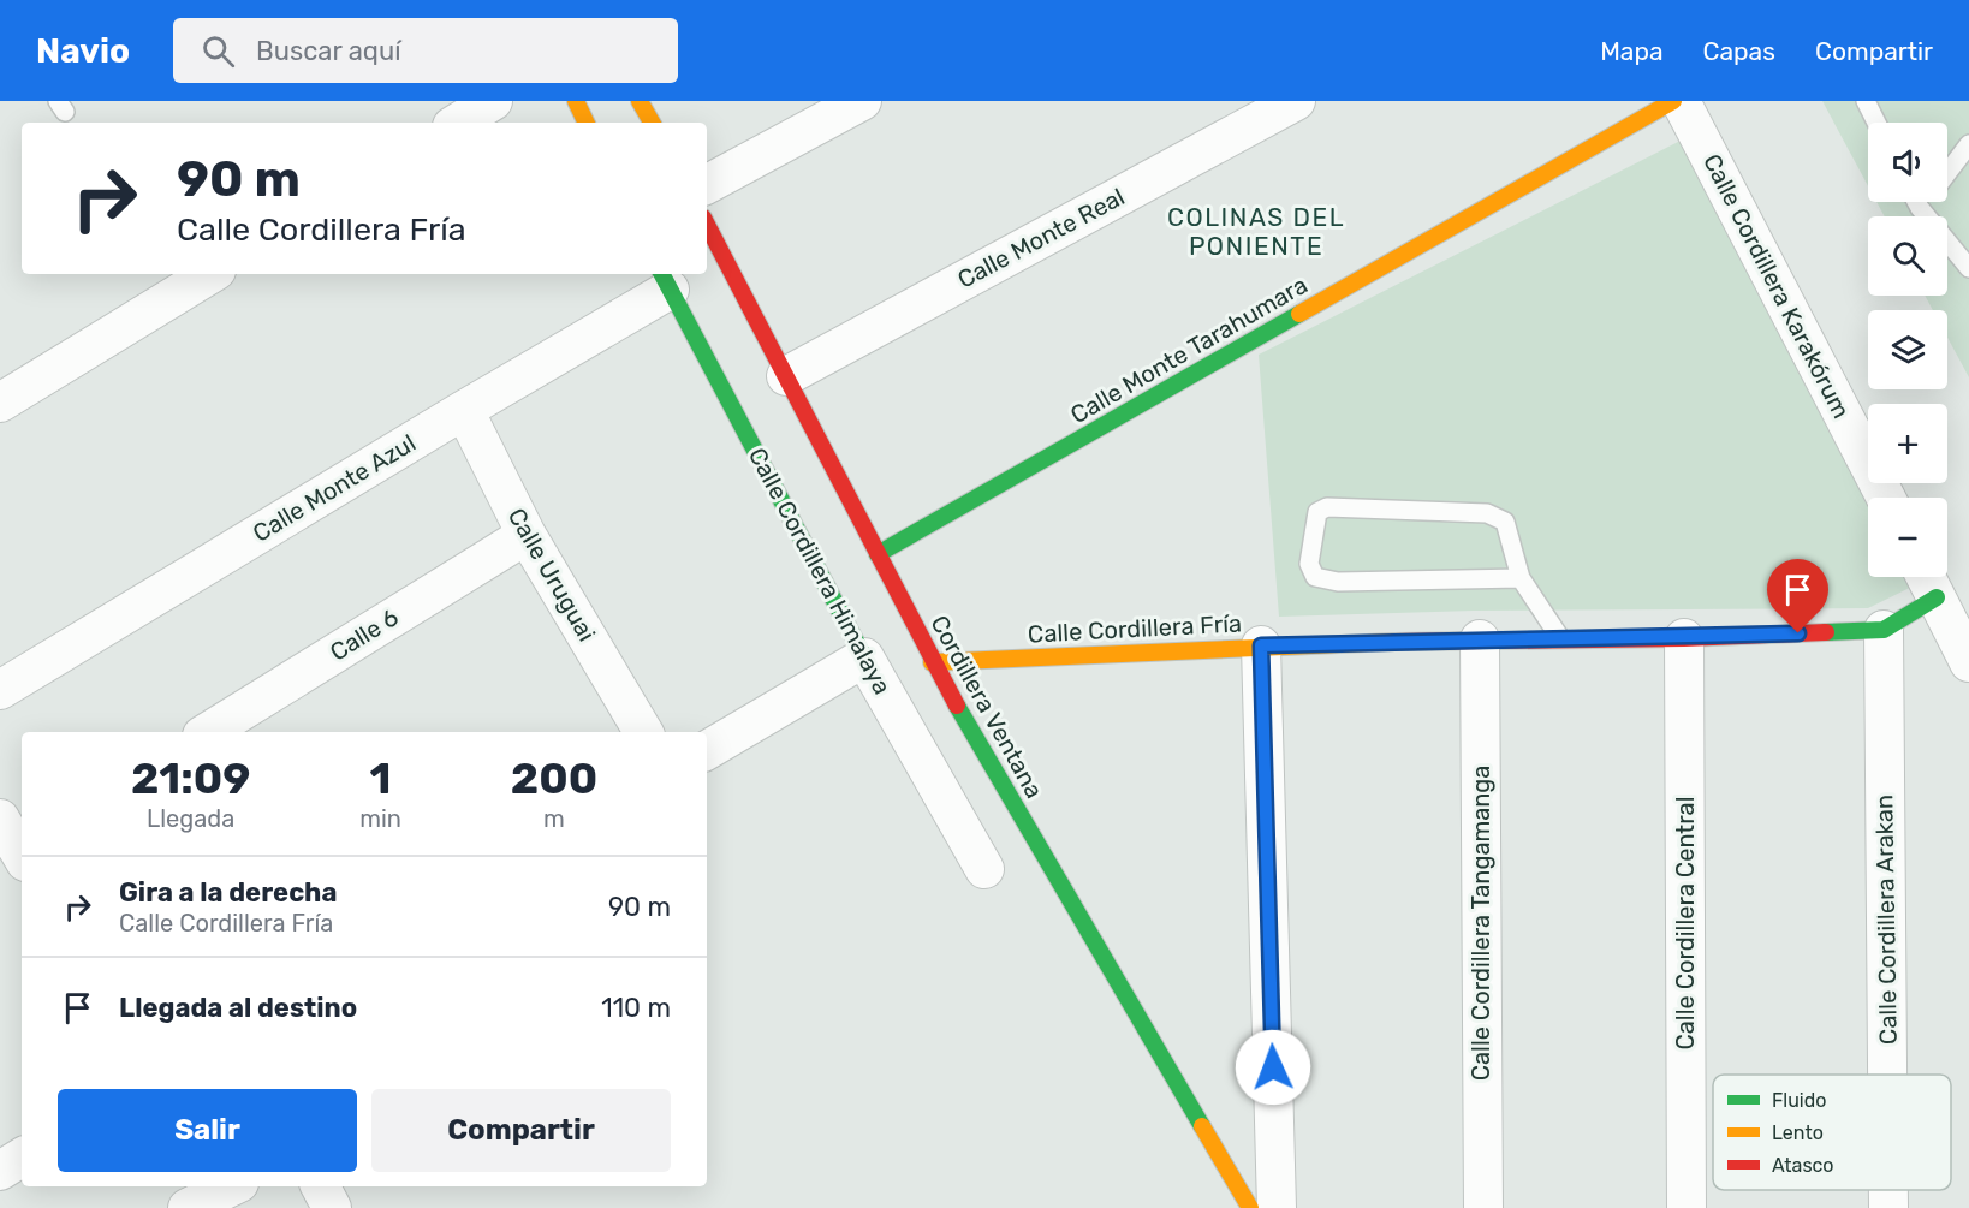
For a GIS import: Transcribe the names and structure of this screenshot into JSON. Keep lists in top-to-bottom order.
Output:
{
  "streets": {
    "street": [
      "Calle Monte Real",
      "Calle Cordillera Karakórum",
      "Calle Monte Tarahumara",
      "Calle Monte Azul",
      "Calle Cordillera Himalaya",
      "Calle Uruguai",
      "Calle Cordillera Fría",
      "Calle 6",
      "Cordillera Ventana",
      "Calle Cordillera Arakan",
      "Calle Cordillera Tangamanga",
      "Calle Cordillera Central"
    ]
  },
  "crossings": [
    ["Calle Monte Real", "Cordillera Ventana"],
    ["Calle Monte Tarahumara", "Cordillera Ventana"],
    ["Calle Monte Azul", "Calle Cordillera Himalaya"],
    ["Calle Monte Azul", "Calle Uruguai"],
    ["Calle Uruguai", "Calle 6"],
    ["Calle Cordillera Fría", "Cordillera Ventana"],
    ["Calle Cordillera Fría", "Calle Cordillera Arakan"],
    ["Calle Cordillera Fría", "Calle Cordillera Tangamanga"],
    ["Calle Cordillera Fría", "Calle Cordillera Central"]
  ],
  "districts": ["COLINAS DEL PONIENTE"],
  "legend": ["Fluido", "Lento", "Atasco"],
  "page": {
    "header": "Navio",
    "search": "Buscar aquí",
    "nav": ["Mapa", "Capas", "Compartir"],
    "map_buttons": ["+", "−"],
    "turn": ["90 m", "Calle Cordillera Fría"],
    "eta": [
      "21:09",
      "Llegada",
      "1",
      "min",
      "200",
      "m"
    ],
    "list": [
      {
        "name": "Gira a la derecha",
        "note": "Calle Cordillera Fría",
        "value": "90 m"
      },
      {
        "name": "Llegada al destino",
        "value": "110 m"
      }
    ],
    "buttons": ["Salir", "Compartir"]
  }
}
